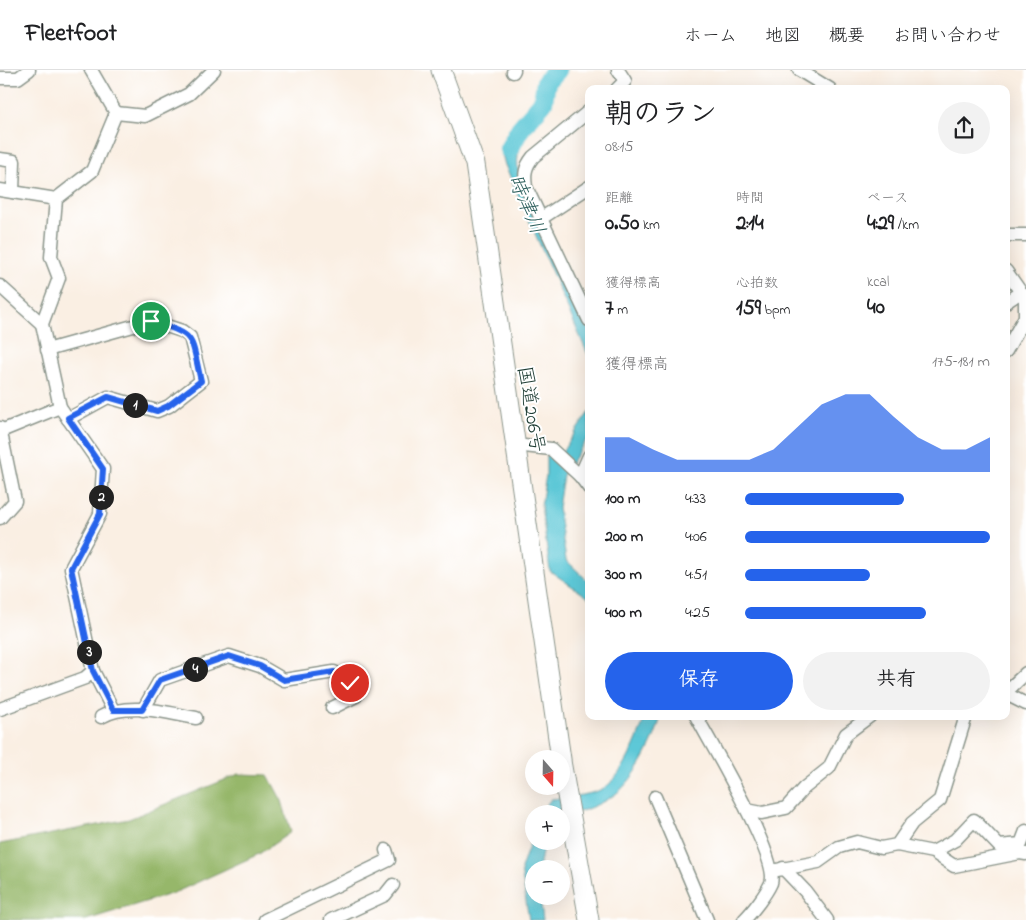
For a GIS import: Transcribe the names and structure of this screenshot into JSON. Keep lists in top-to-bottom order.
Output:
{
  "streets": {
    "highway": ["国道206号"]
  },
  "water": ["時津川"],
  "north": "bottom",
  "page": {
    "header": "Fleetfoot",
    "nav": [
      "ホーム",
      "地図",
      "概要",
      "お問い合わせ"
    ],
    "heading": ["朝のラン", "08:15"],
    "stats": [
      ["距離", "0.50 km"],
      ["時間", "2:14"],
      ["ペース", "4:29 /km"],
      ["獲得標高", "7 m"],
      ["心拍数", "159 bpm"],
      ["kcal", "40"]
    ],
    "chart": ["獲得標高", "175–181 m"],
    "pins": [
      "1",
      "2",
      "3",
      "4"
    ],
    "list": [
      {
        "name": "100 m",
        "note": "4:33"
      },
      {
        "name": "200 m",
        "note": "4:06"
      },
      {
        "name": "300 m",
        "note": "4:51"
      },
      {
        "name": "400 m",
        "note": "4:25"
      }
    ],
    "buttons": ["保存", "共有"],
    "map_buttons": ["+", "−"]
  }
}
